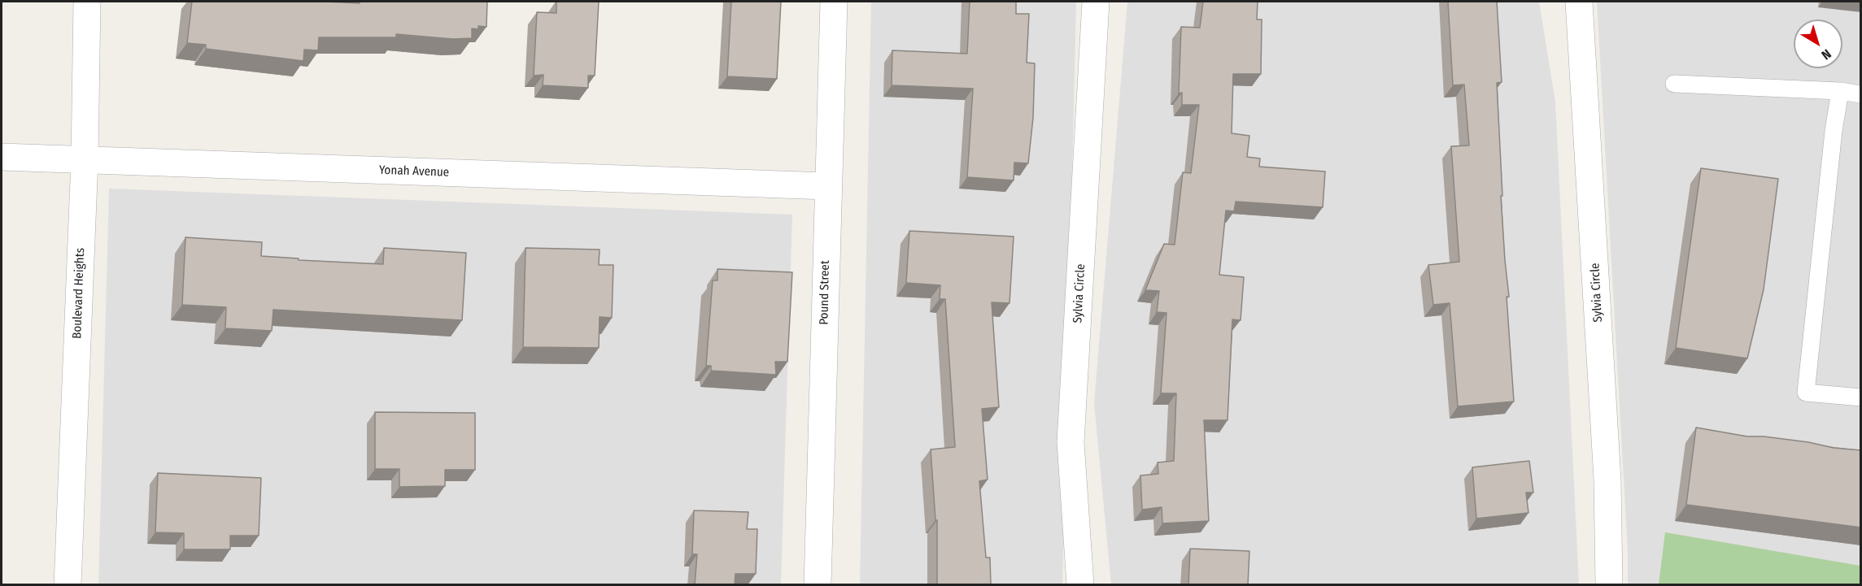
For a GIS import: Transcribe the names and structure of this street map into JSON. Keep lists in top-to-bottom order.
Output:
{
  "streets": {
    "street": [
      "Yonah Avenue",
      "Pound Street",
      "Sylvia Circle",
      "Boulevard Heights"
    ]
  },
  "crossings": [
    ["Yonah Avenue", "Pound Street"],
    ["Yonah Avenue", "Boulevard Heights"]
  ],
  "north": "bottom right"
}
